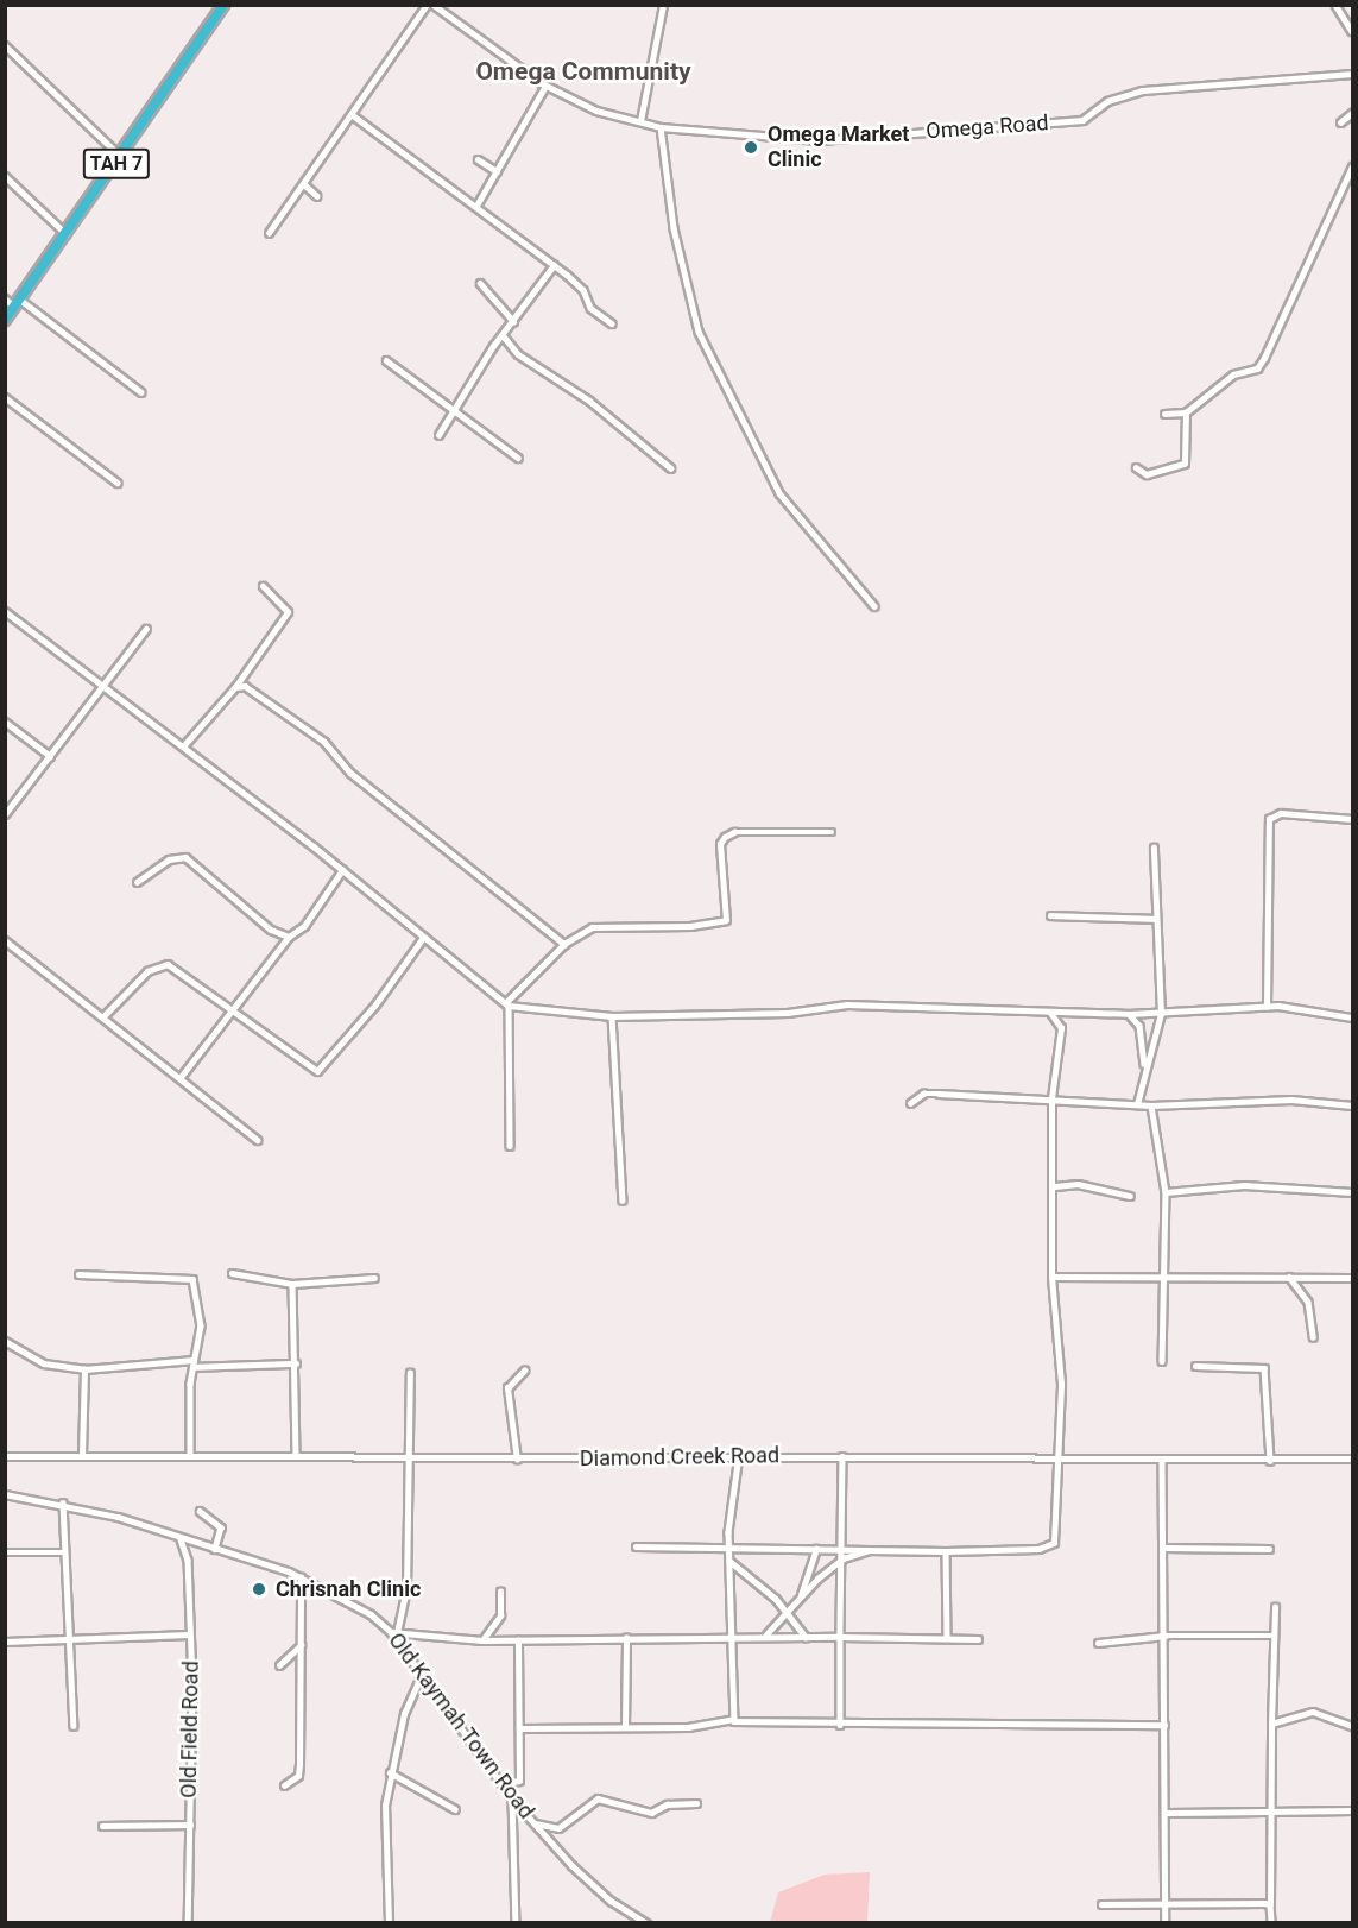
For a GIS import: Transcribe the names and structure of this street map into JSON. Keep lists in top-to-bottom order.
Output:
{
  "streets": {
    "highway": ["TAH 7"],
    "street": [
      "Omega Road",
      "Diamond Creek Road",
      "Old Kaymah Town Road",
      "Old Field Road"
    ]
  },
  "crossings": [
    ["Old Kaymah Town Road", "Old Field Road"]
  ],
  "districts": ["Omega Community"],
  "places": ["Omega Market Clinic", "Chrisnah Clinic"]
}
